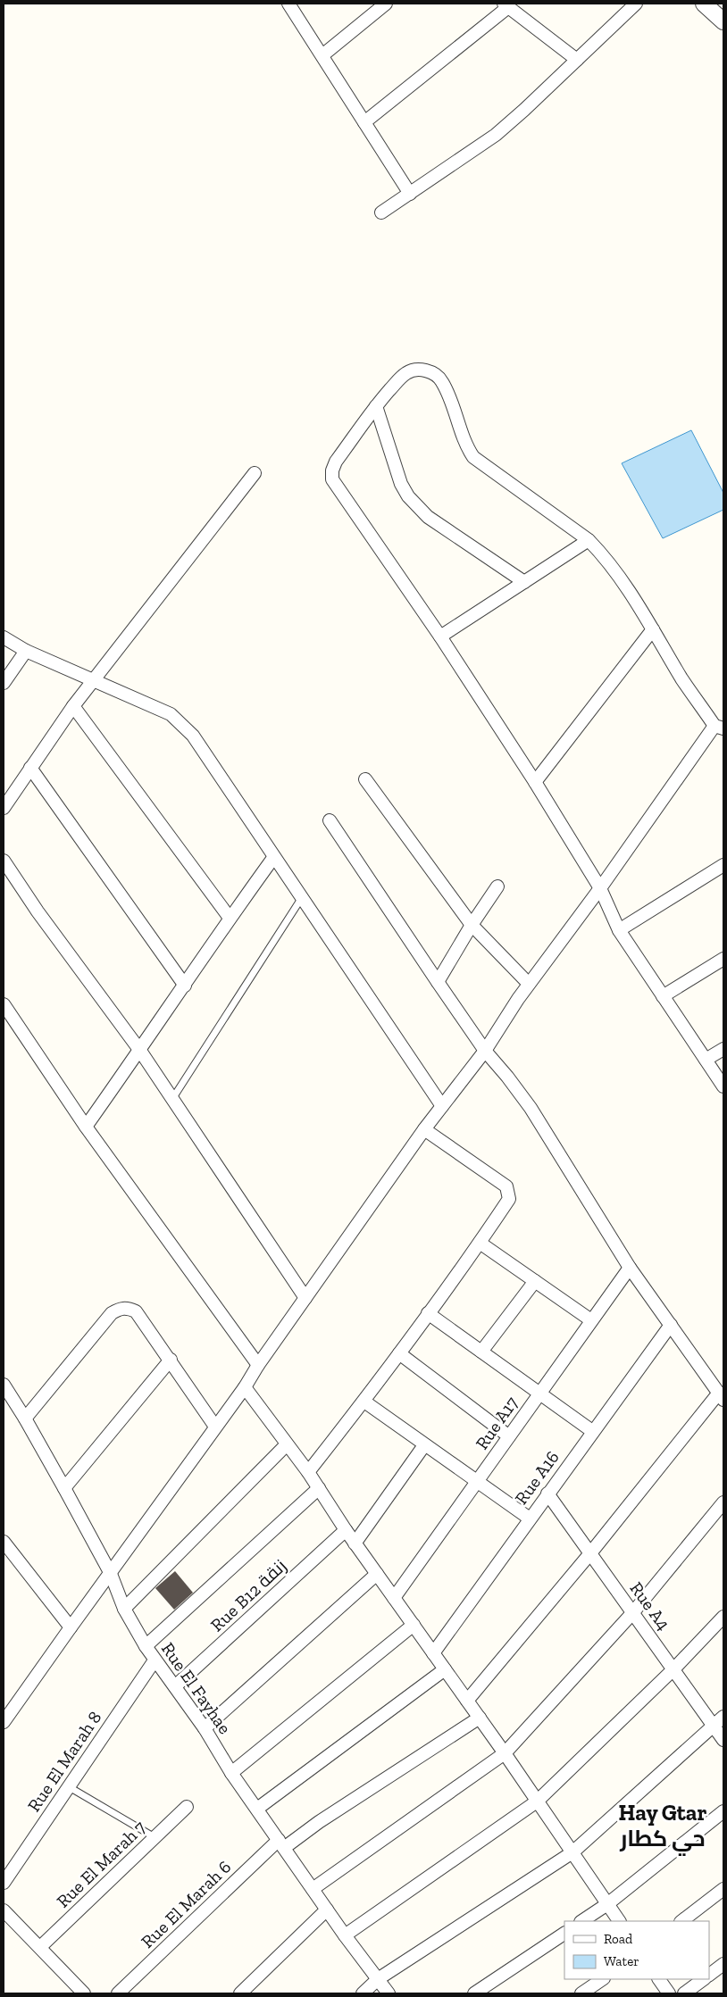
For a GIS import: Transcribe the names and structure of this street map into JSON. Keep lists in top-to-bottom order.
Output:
{
  "streets": {
    "street": [
      "Rue A17",
      "Rue A16",
      "Rue B12 زنقة",
      "Rue A4",
      "Rue El Fayhae",
      "Rue El Marah 8",
      "Rue El Marah 7",
      "Rue El Marah 6"
    ]
  },
  "crossings": [
    ["Rue A16", "Rue A4"],
    ["Rue B12 زنقة", "Rue El Fayhae"],
    ["Rue El Fayhae", "Rue El Marah 8"],
    ["Rue El Fayhae", "Rue El Marah 6"]
  ],
  "districts": ["Hay Gtar حي كطار"],
  "legend": ["Road", "Water"]
}
